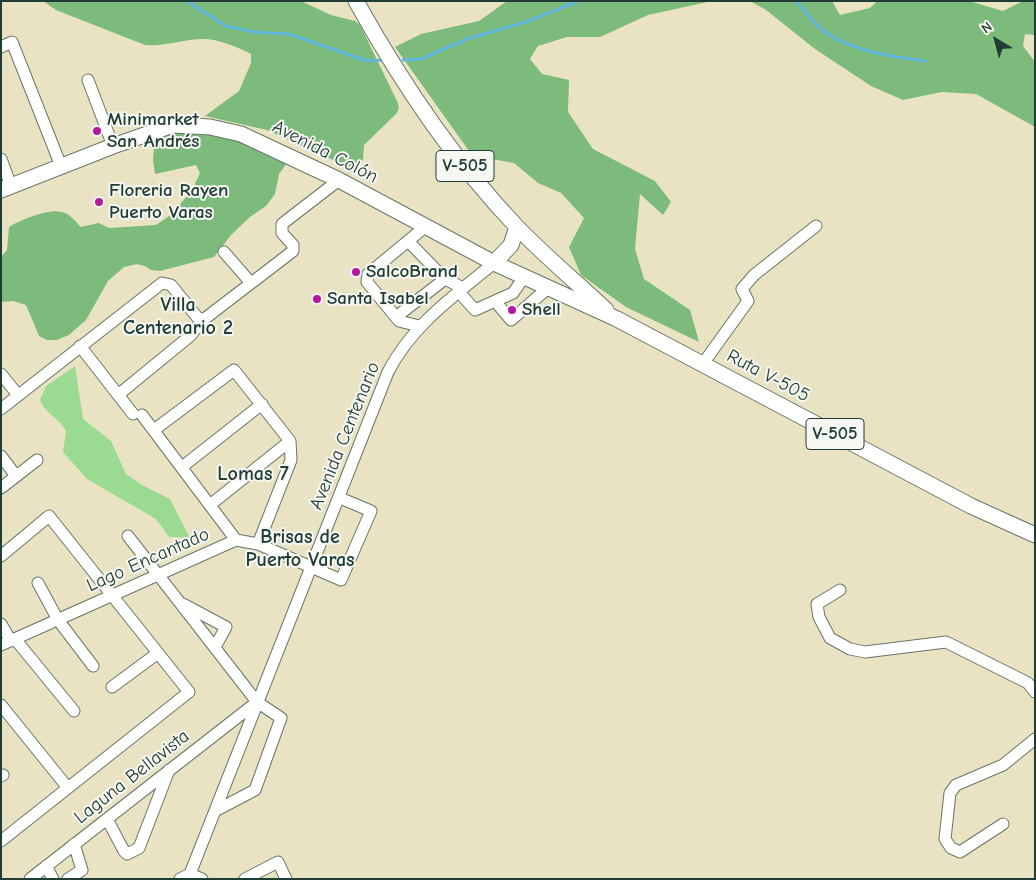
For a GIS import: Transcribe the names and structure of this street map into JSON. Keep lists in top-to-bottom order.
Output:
{
  "streets": {
    "main road": ["Avenida Colón", "V-505", "Ruta V-505"],
    "street": ["Avenida Centenario", "Lago Encantado", "Laguna Bellavista"]
  },
  "crossings": [
    ["Avenida Colón", "Ruta V-505"],
    ["Avenida Colón", "Avenida Centenario"],
    ["Avenida Centenario", "Lago Encantado"],
    ["Avenida Centenario", "Laguna Bellavista"]
  ],
  "districts": ["Villa Centenario 2", "Lomas 7", "Brisas de Puerto Varas"],
  "places": [
    "Minimarket San Andrés",
    "Floreria Rayen Puerto Varas",
    "SalcoBrand",
    "Santa Isabel",
    "Shell"
  ],
  "north": "top left"
}
